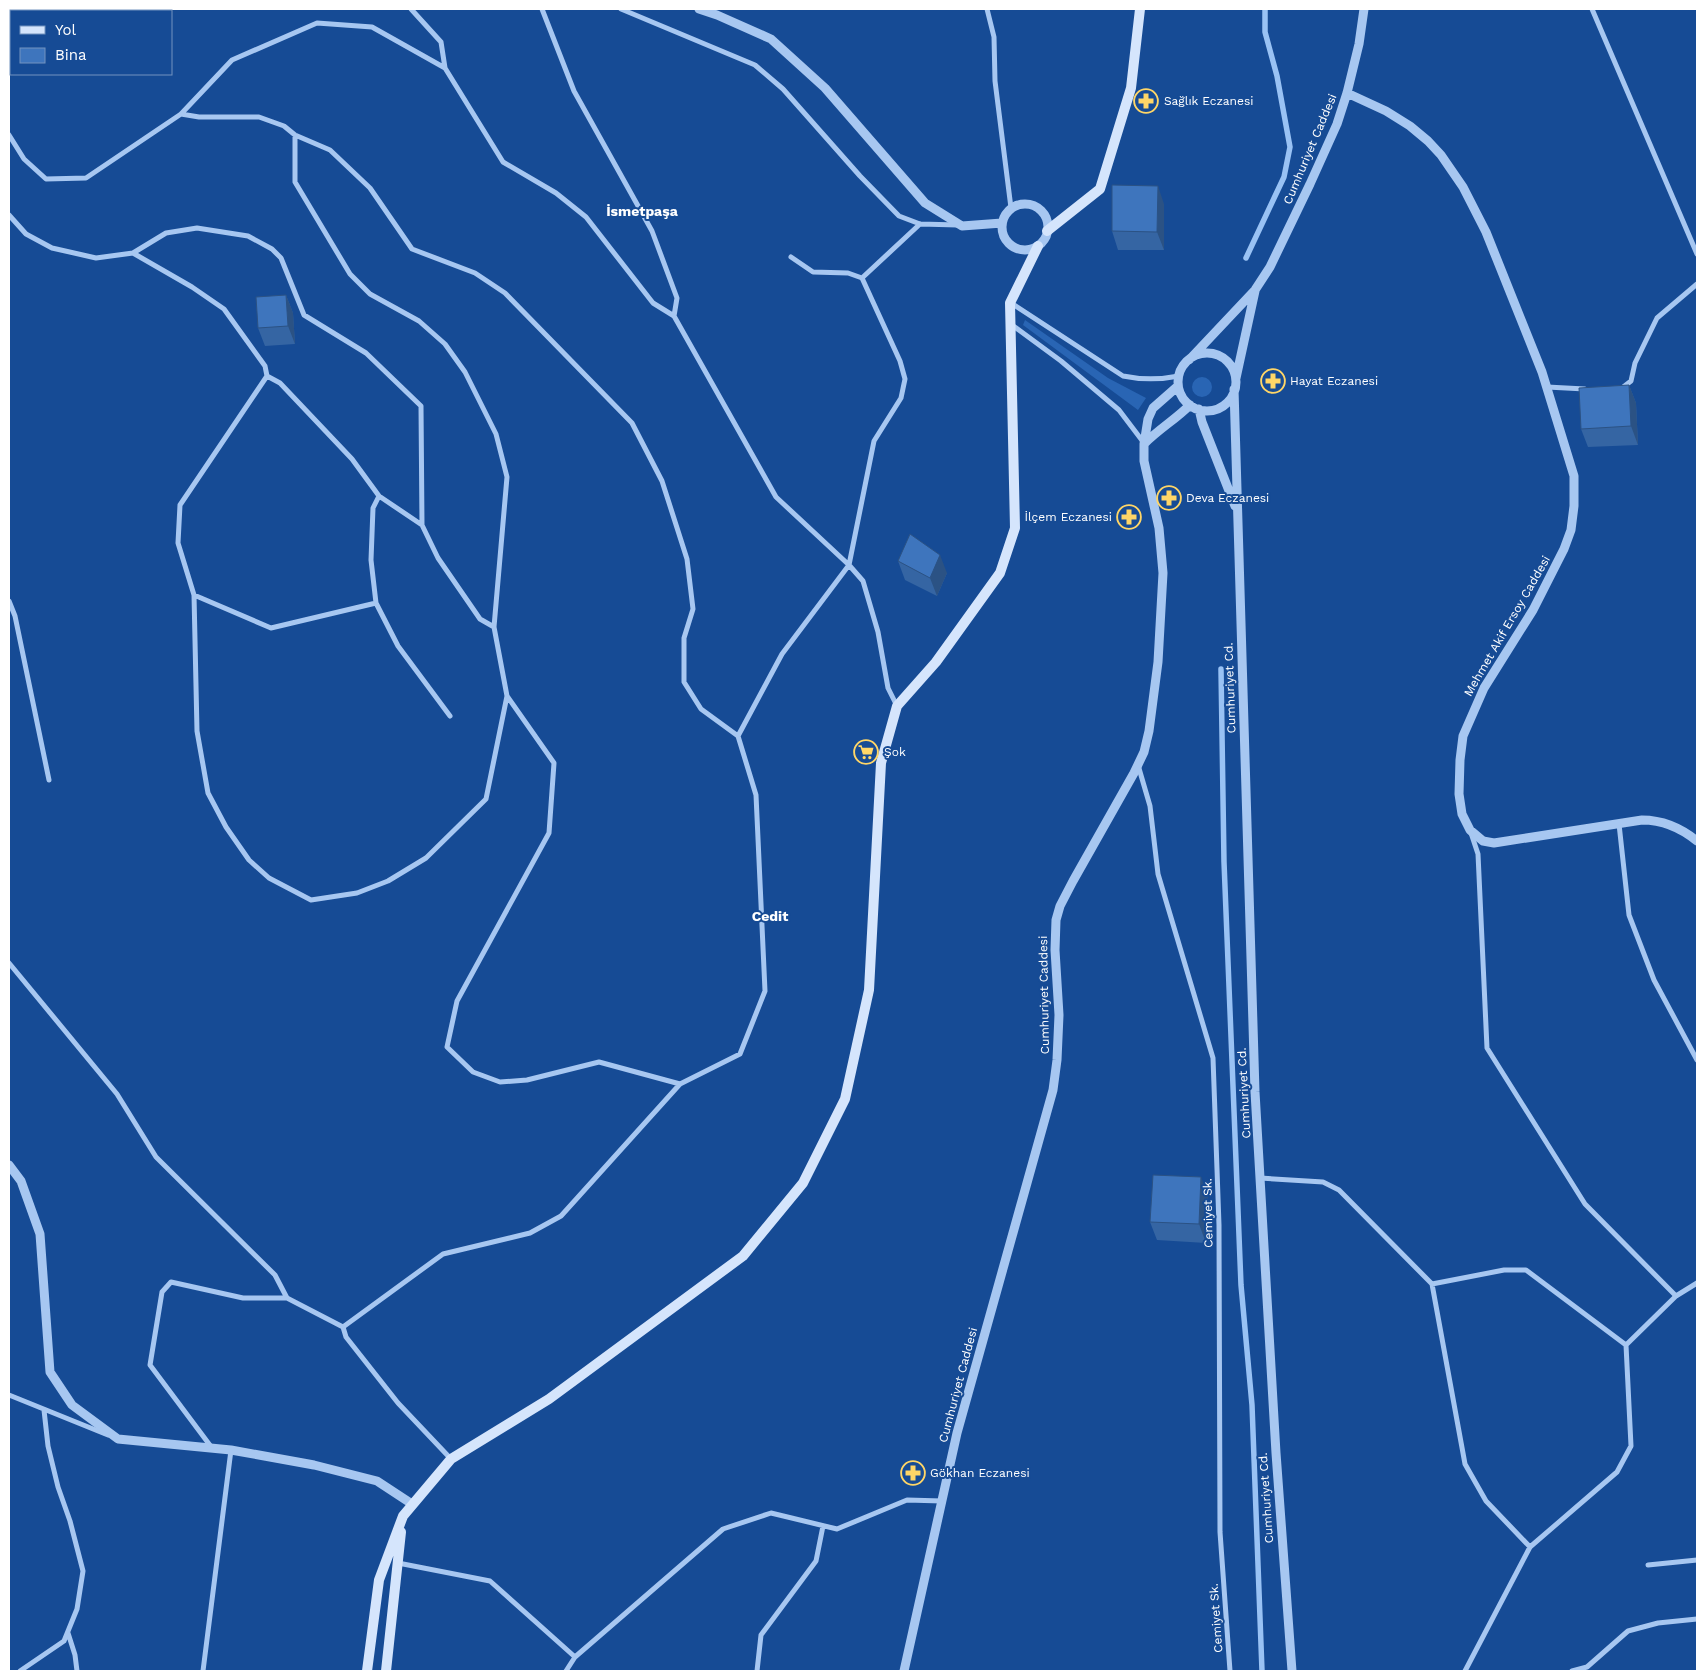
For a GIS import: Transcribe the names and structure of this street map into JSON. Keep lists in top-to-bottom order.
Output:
{
  "streets": {
    "street": [
      "Cumhuriyet Caddesi",
      "Mehmet Akif Ersoy Caddesi",
      "Cumhuriyet Cd.",
      "Cemiyet Sk."
    ]
  },
  "crossings": [
    ["Cumhuriyet Caddesi", "Mehmet Akif Ersoy Caddesi"],
    ["Cumhuriyet Caddesi", "Cumhuriyet Cd."],
    ["Cumhuriyet Caddesi", "Cemiyet Sk."]
  ],
  "districts": ["İsmetpaşa", "Cedit"],
  "places": {
    "pharmacy": [
      "Sağlık Eczanesi",
      "Hayat Eczanesi",
      "Deva Eczanesi",
      "İlçem Eczanesi",
      "Gökhan Eczanesi"
    ],
    "supermarket": ["Şok"]
  },
  "legend": ["Yol", "Bina"]
}
